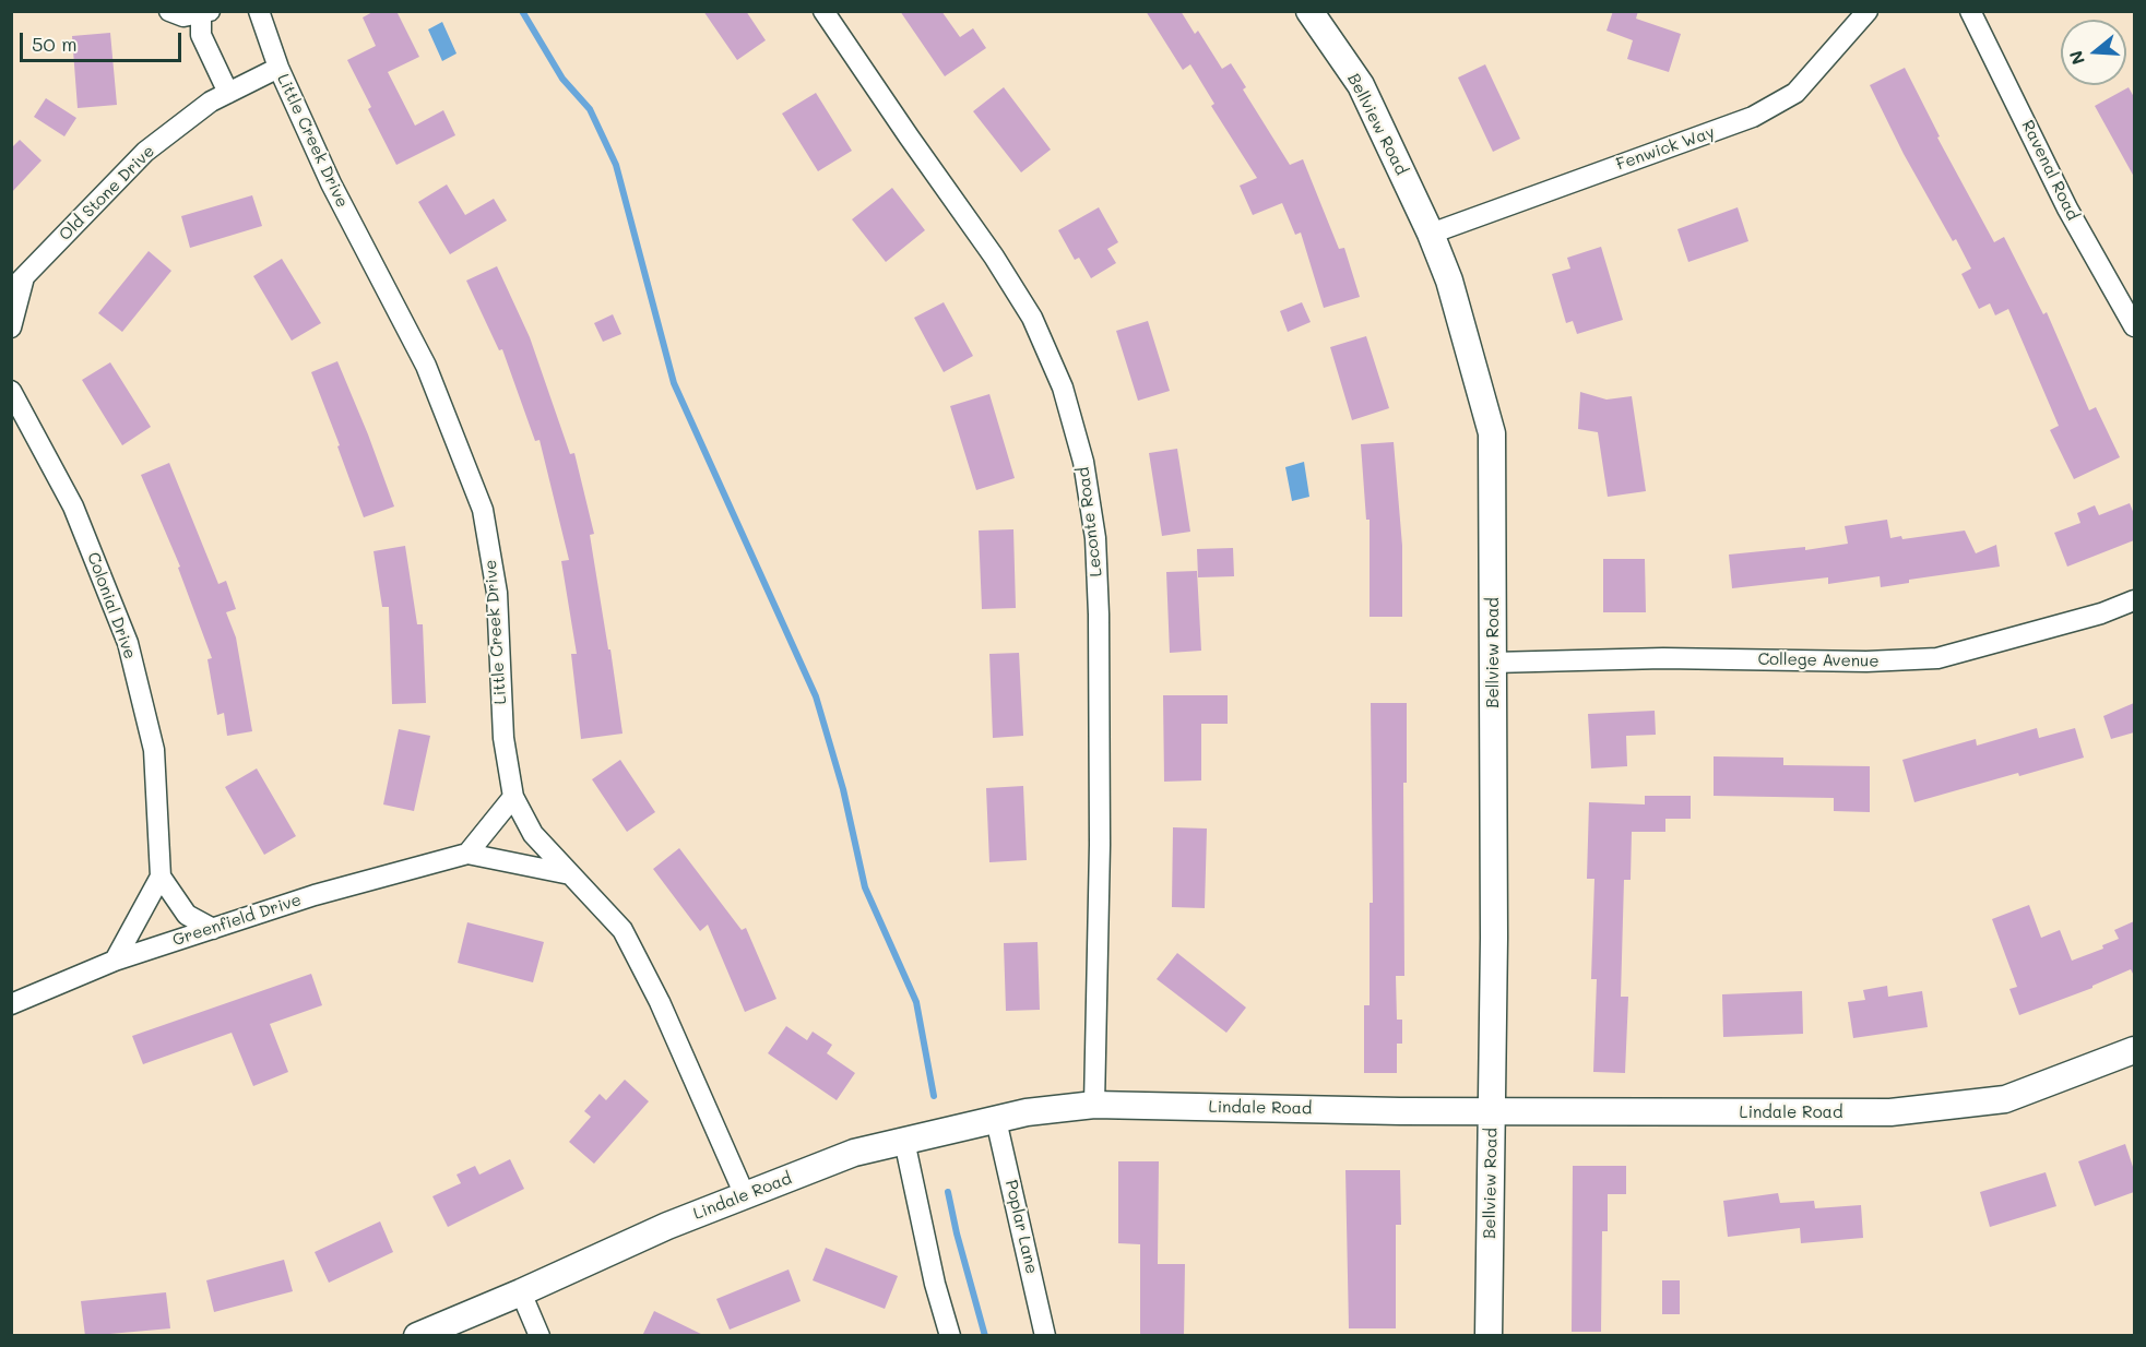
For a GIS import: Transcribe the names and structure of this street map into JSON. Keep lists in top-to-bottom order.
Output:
{
  "streets": {
    "street": [
      "Bellview Road",
      "Little Creek Drive",
      "Fenwick Way",
      "Ravenal Road",
      "Old Stone Drive",
      "Leconte Road",
      "Colonial Drive",
      "College Avenue",
      "Greenfield Drive",
      "Lindale Road",
      "Poplar Lane"
    ]
  },
  "crossings": [
    ["Bellview Road", "Fenwick Way"],
    ["Bellview Road", "College Avenue"],
    ["Bellview Road", "Lindale Road"],
    ["Little Creek Drive", "Old Stone Drive"],
    ["Little Creek Drive", "Greenfield Drive"],
    ["Little Creek Drive", "Lindale Road"],
    ["Leconte Road", "Lindale Road"],
    ["Lindale Road", "Poplar Lane"]
  ],
  "scale_bar": "50 m",
  "north": "left"
}
